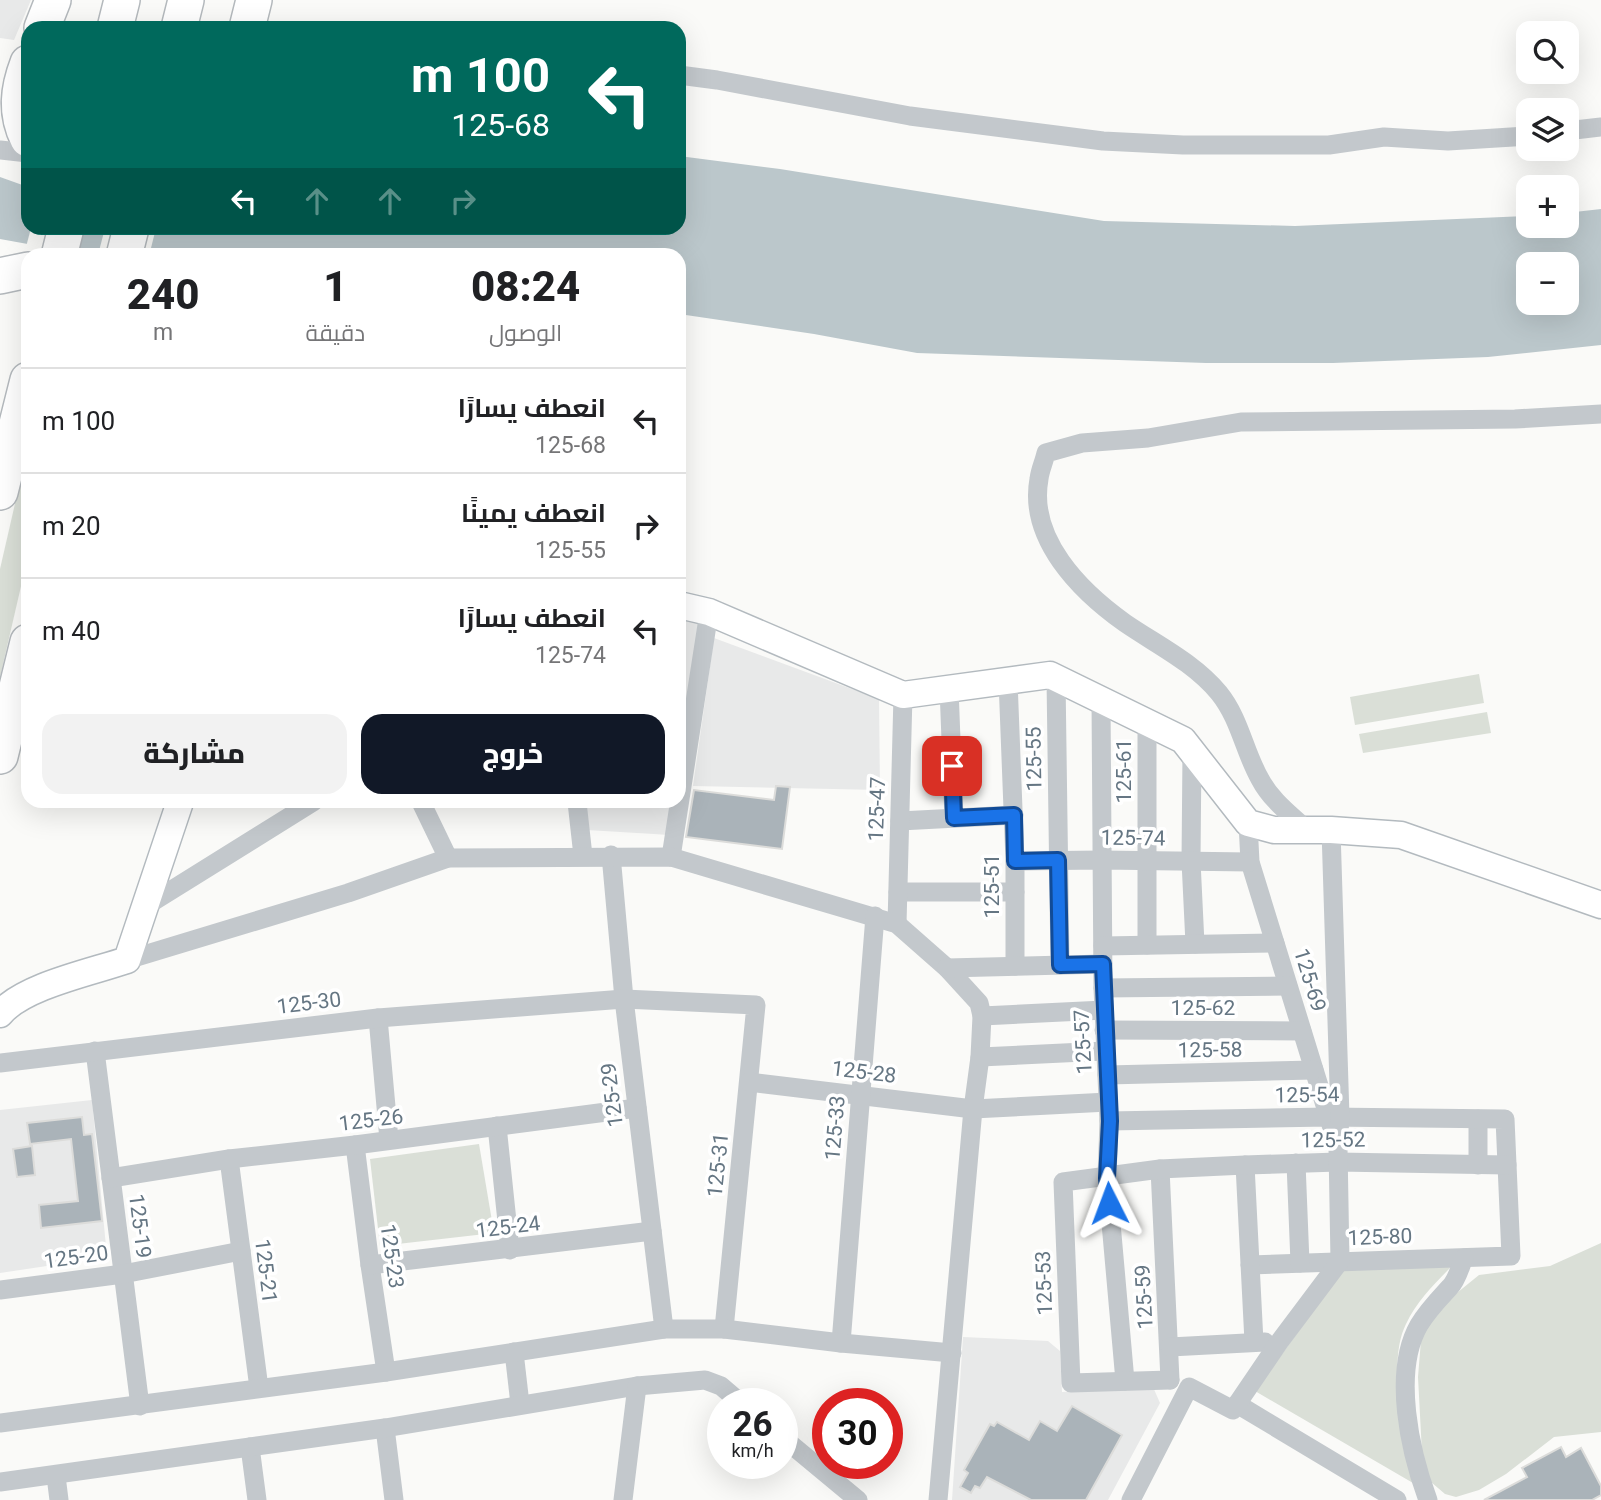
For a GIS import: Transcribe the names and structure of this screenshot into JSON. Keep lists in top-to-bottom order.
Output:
{
  "streets": {
    "street": [
      "125-55",
      "125-61",
      "125-47",
      "125-74",
      "125-51",
      "125-69",
      "125-30",
      "125-62",
      "125-57",
      "125-58",
      "125-28",
      "125-29",
      "125-54",
      "125-26",
      "125-33",
      "125-52",
      "125-31",
      "125-19",
      "125-24",
      "125-80",
      "125-23",
      "125-20",
      "125-21",
      "125-53",
      "125-59"
    ]
  },
  "crossings": [
    ["125-55", "125-74"],
    ["125-61", "125-74"],
    ["125-74", "125-51"],
    ["125-74", "125-69"],
    ["125-74", "125-57"],
    ["125-69", "125-62"],
    ["125-69", "125-58"],
    ["125-69", "125-54"],
    ["125-69", "125-52"],
    ["125-69", "125-80"],
    ["125-30", "125-29"],
    ["125-30", "125-31"],
    ["125-30", "125-19"],
    ["125-62", "125-57"],
    ["125-57", "125-58"],
    ["125-57", "125-28"],
    ["125-57", "125-54"],
    ["125-57", "125-52"],
    ["125-57", "125-53"],
    ["125-28", "125-54"],
    ["125-28", "125-33"],
    ["125-28", "125-31"],
    ["125-29", "125-26"],
    ["125-29", "125-24"],
    ["125-54", "125-52"],
    ["125-54", "125-80"],
    ["125-26", "125-19"],
    ["125-26", "125-23"],
    ["125-26", "125-21"],
    ["125-52", "125-80"],
    ["125-52", "125-53"],
    ["125-52", "125-59"],
    ["125-19", "125-20"],
    ["125-24", "125-23"],
    ["125-20", "125-21"]
  ],
  "page": {
    "map_buttons": ["+", "−"],
    "turn": ["100 m", "125-68"],
    "eta": [
      "08:24",
      "الوصول",
      "1",
      "دقيقة",
      "240",
      "m"
    ],
    "list": [
      {
        "name": "انعطف يسارًا",
        "note": "125-68",
        "value": "100 m"
      },
      {
        "name": "انعطف يمينًا",
        "note": "125-55",
        "value": "20 m"
      },
      {
        "name": "انعطف يسارًا",
        "note": "125-74",
        "value": "40 m"
      }
    ],
    "buttons": ["خروج", "مشاركة"],
    "speed": "26 km/h",
    "limit": "30"
  }
}
